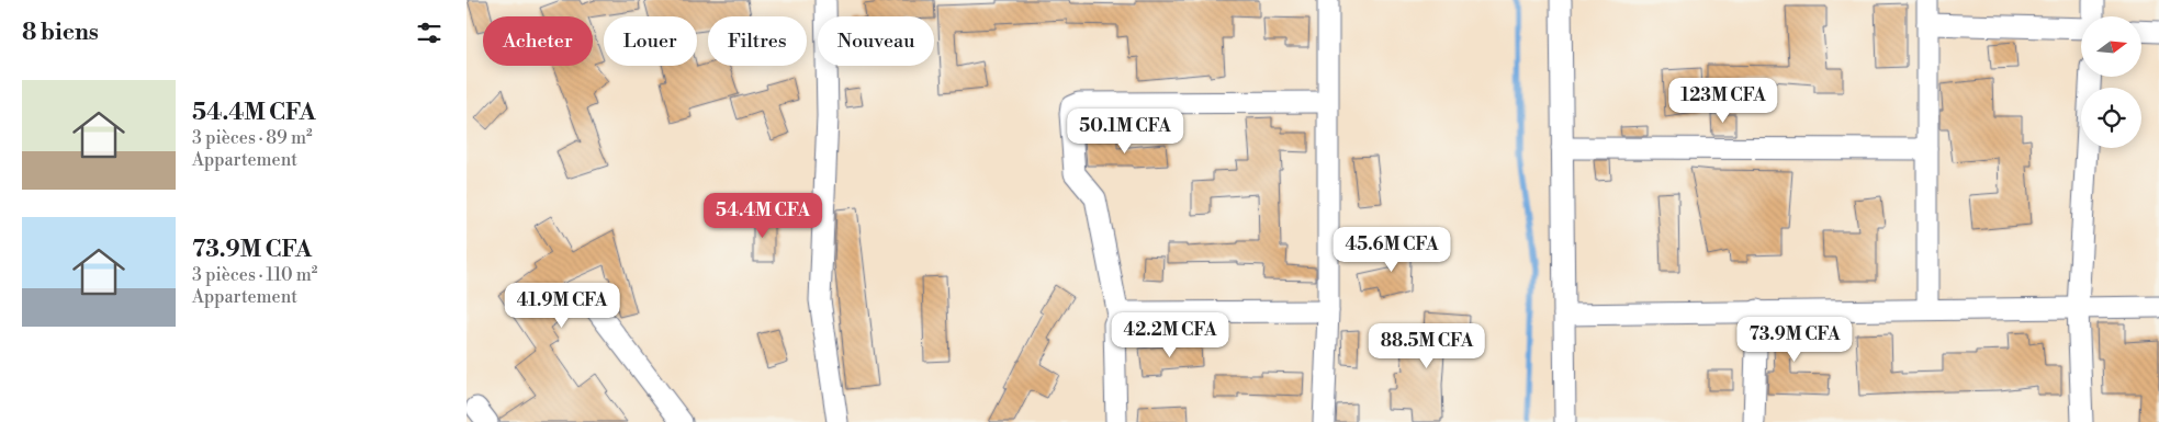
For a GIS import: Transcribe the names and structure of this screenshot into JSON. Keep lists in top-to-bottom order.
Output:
{
  "north": "right",
  "page": {
    "heading": "8 biens",
    "chip": [
      "Acheter",
      "Louer",
      "Filtres",
      "Nouveau"
    ],
    "list": [
      {
        "name": "54.4M CFA",
        "note": "3 pièces · 89 m² · Appartement"
      },
      {
        "name": "73.9M CFA",
        "note": "3 pièces · 110 m² · Appartement"
      }
    ],
    "price": [
      "123M CFA",
      "50.1M CFA",
      "54.4M CFA",
      "45.6M CFA",
      "41.9M CFA",
      "42.2M CFA",
      "73.9M CFA",
      "88.5M CFA"
    ]
  }
}
